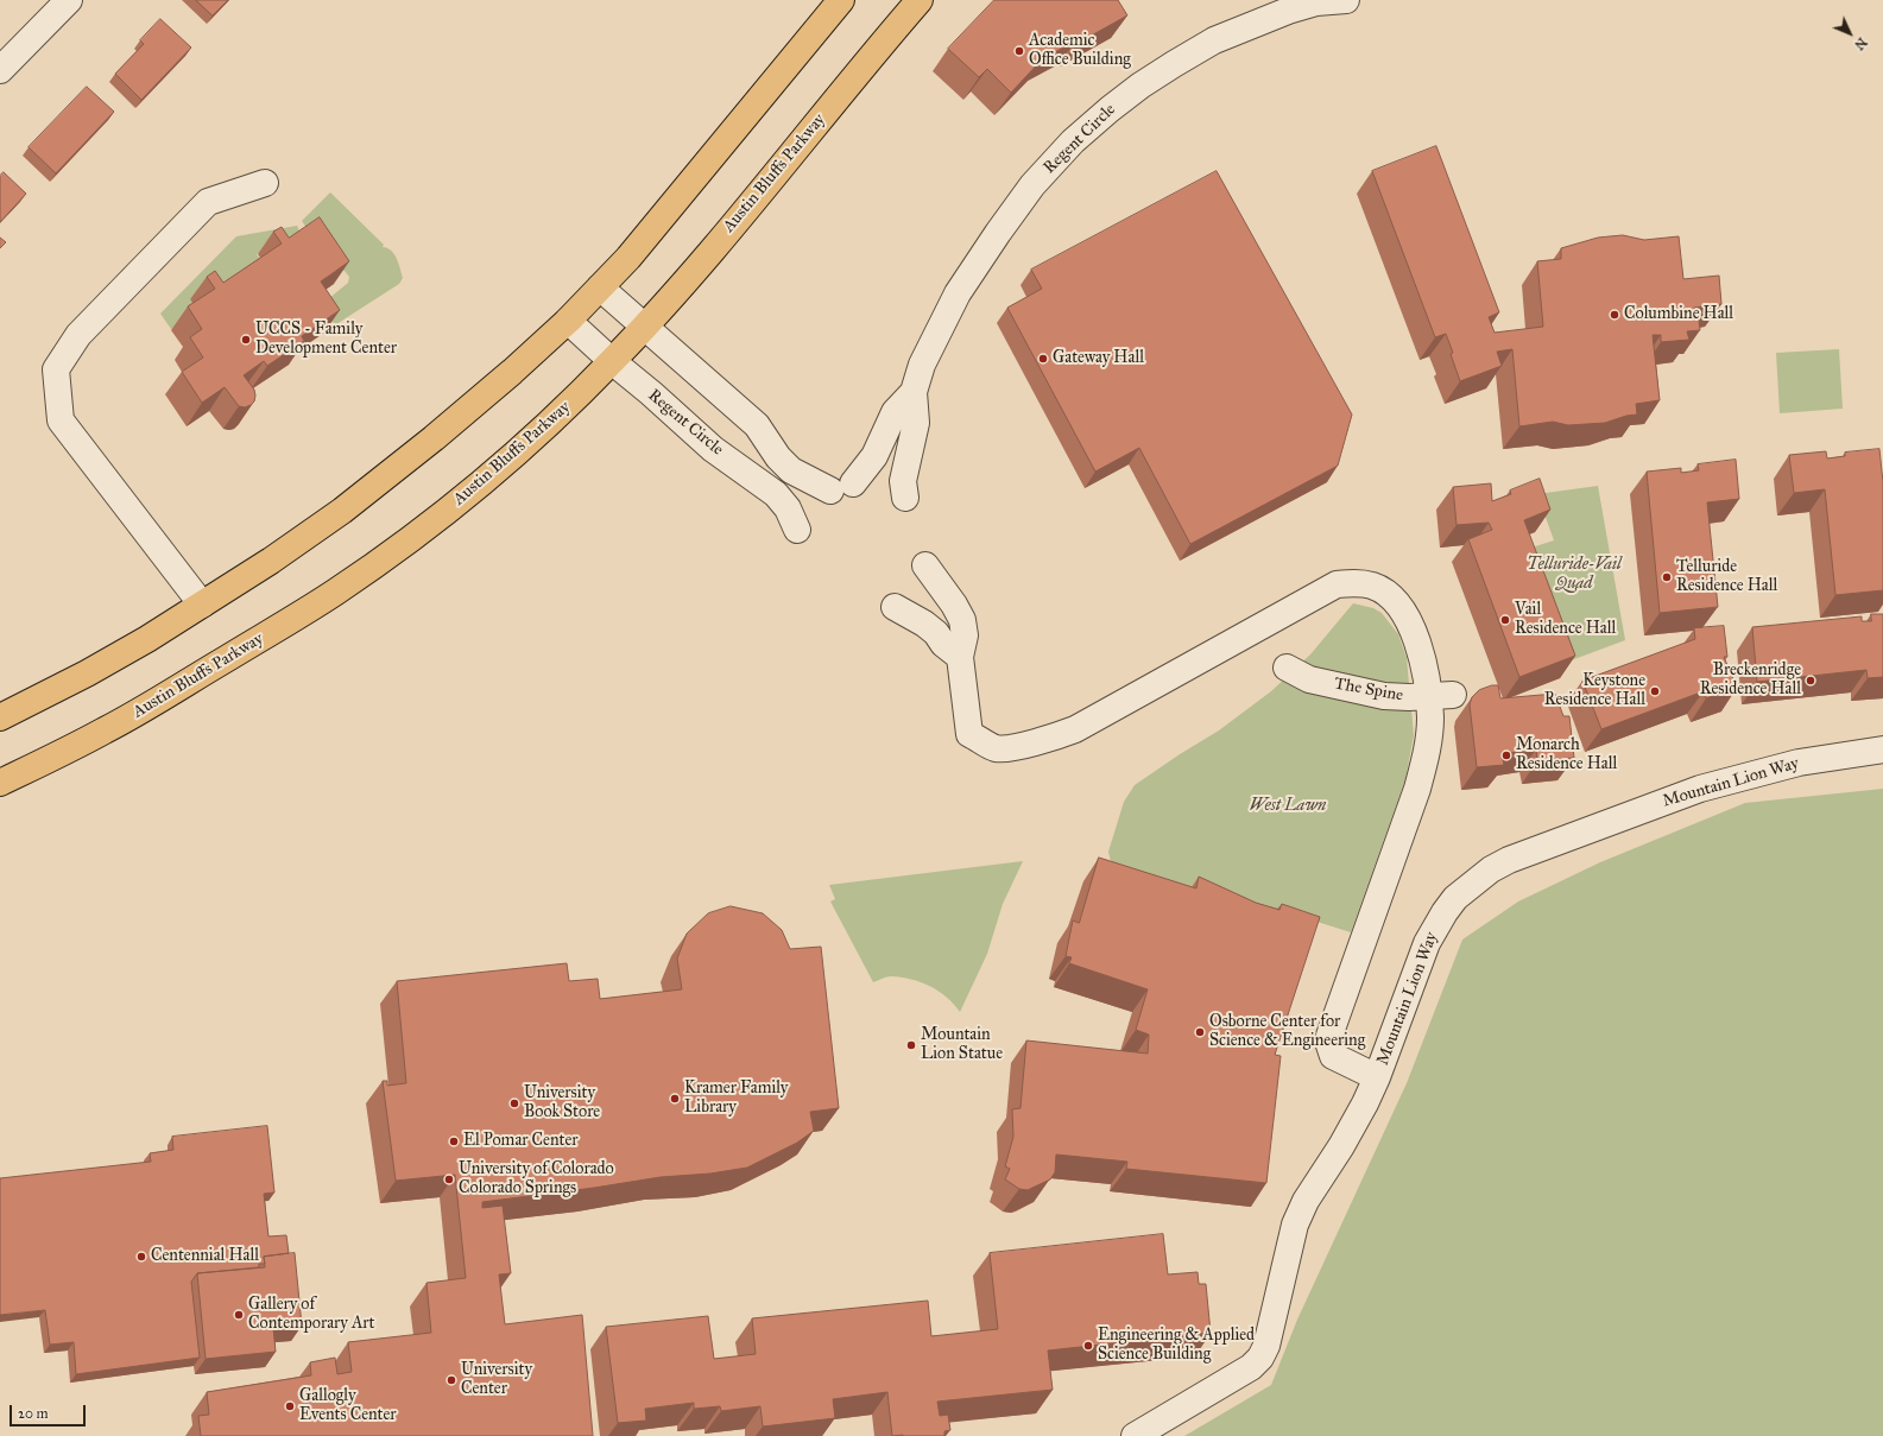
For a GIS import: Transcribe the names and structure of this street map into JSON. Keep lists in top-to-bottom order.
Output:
{
  "streets": {
    "main road": ["Austin Bluffs Parkway"],
    "street": ["Regent Circle", "The Spine", "Mountain Lion Way"]
  },
  "crossings": [
    ["Regent Circle", "Austin Bluffs Parkway"]
  ],
  "parks": ["Telluride-Vail Quad", "West Lawn"],
  "places": [
    "Academic Office Building",
    "Columbine Hall",
    "UCCS - Family Development Center",
    "Gateway Hall",
    "Telluride Residence Hall",
    "Vail Residence Hall",
    "Breckenridge Residence Hall",
    "Keystone Residence Hall",
    "Monarch Residence Hall",
    "Osborne Center for Science & Engineering",
    "Mountain Lion Statue",
    "Kramer Family Library",
    "University Book Store",
    "El Pomar Center",
    "University of Colorado Colorado Springs",
    "Centennial Hall",
    "Gallery of Contemporary Art",
    "Engineering & Applied Science Building",
    "University Center",
    "Gallogly Events Center"
  ],
  "scale_bar": "20 m",
  "north": "bottom right"
}
